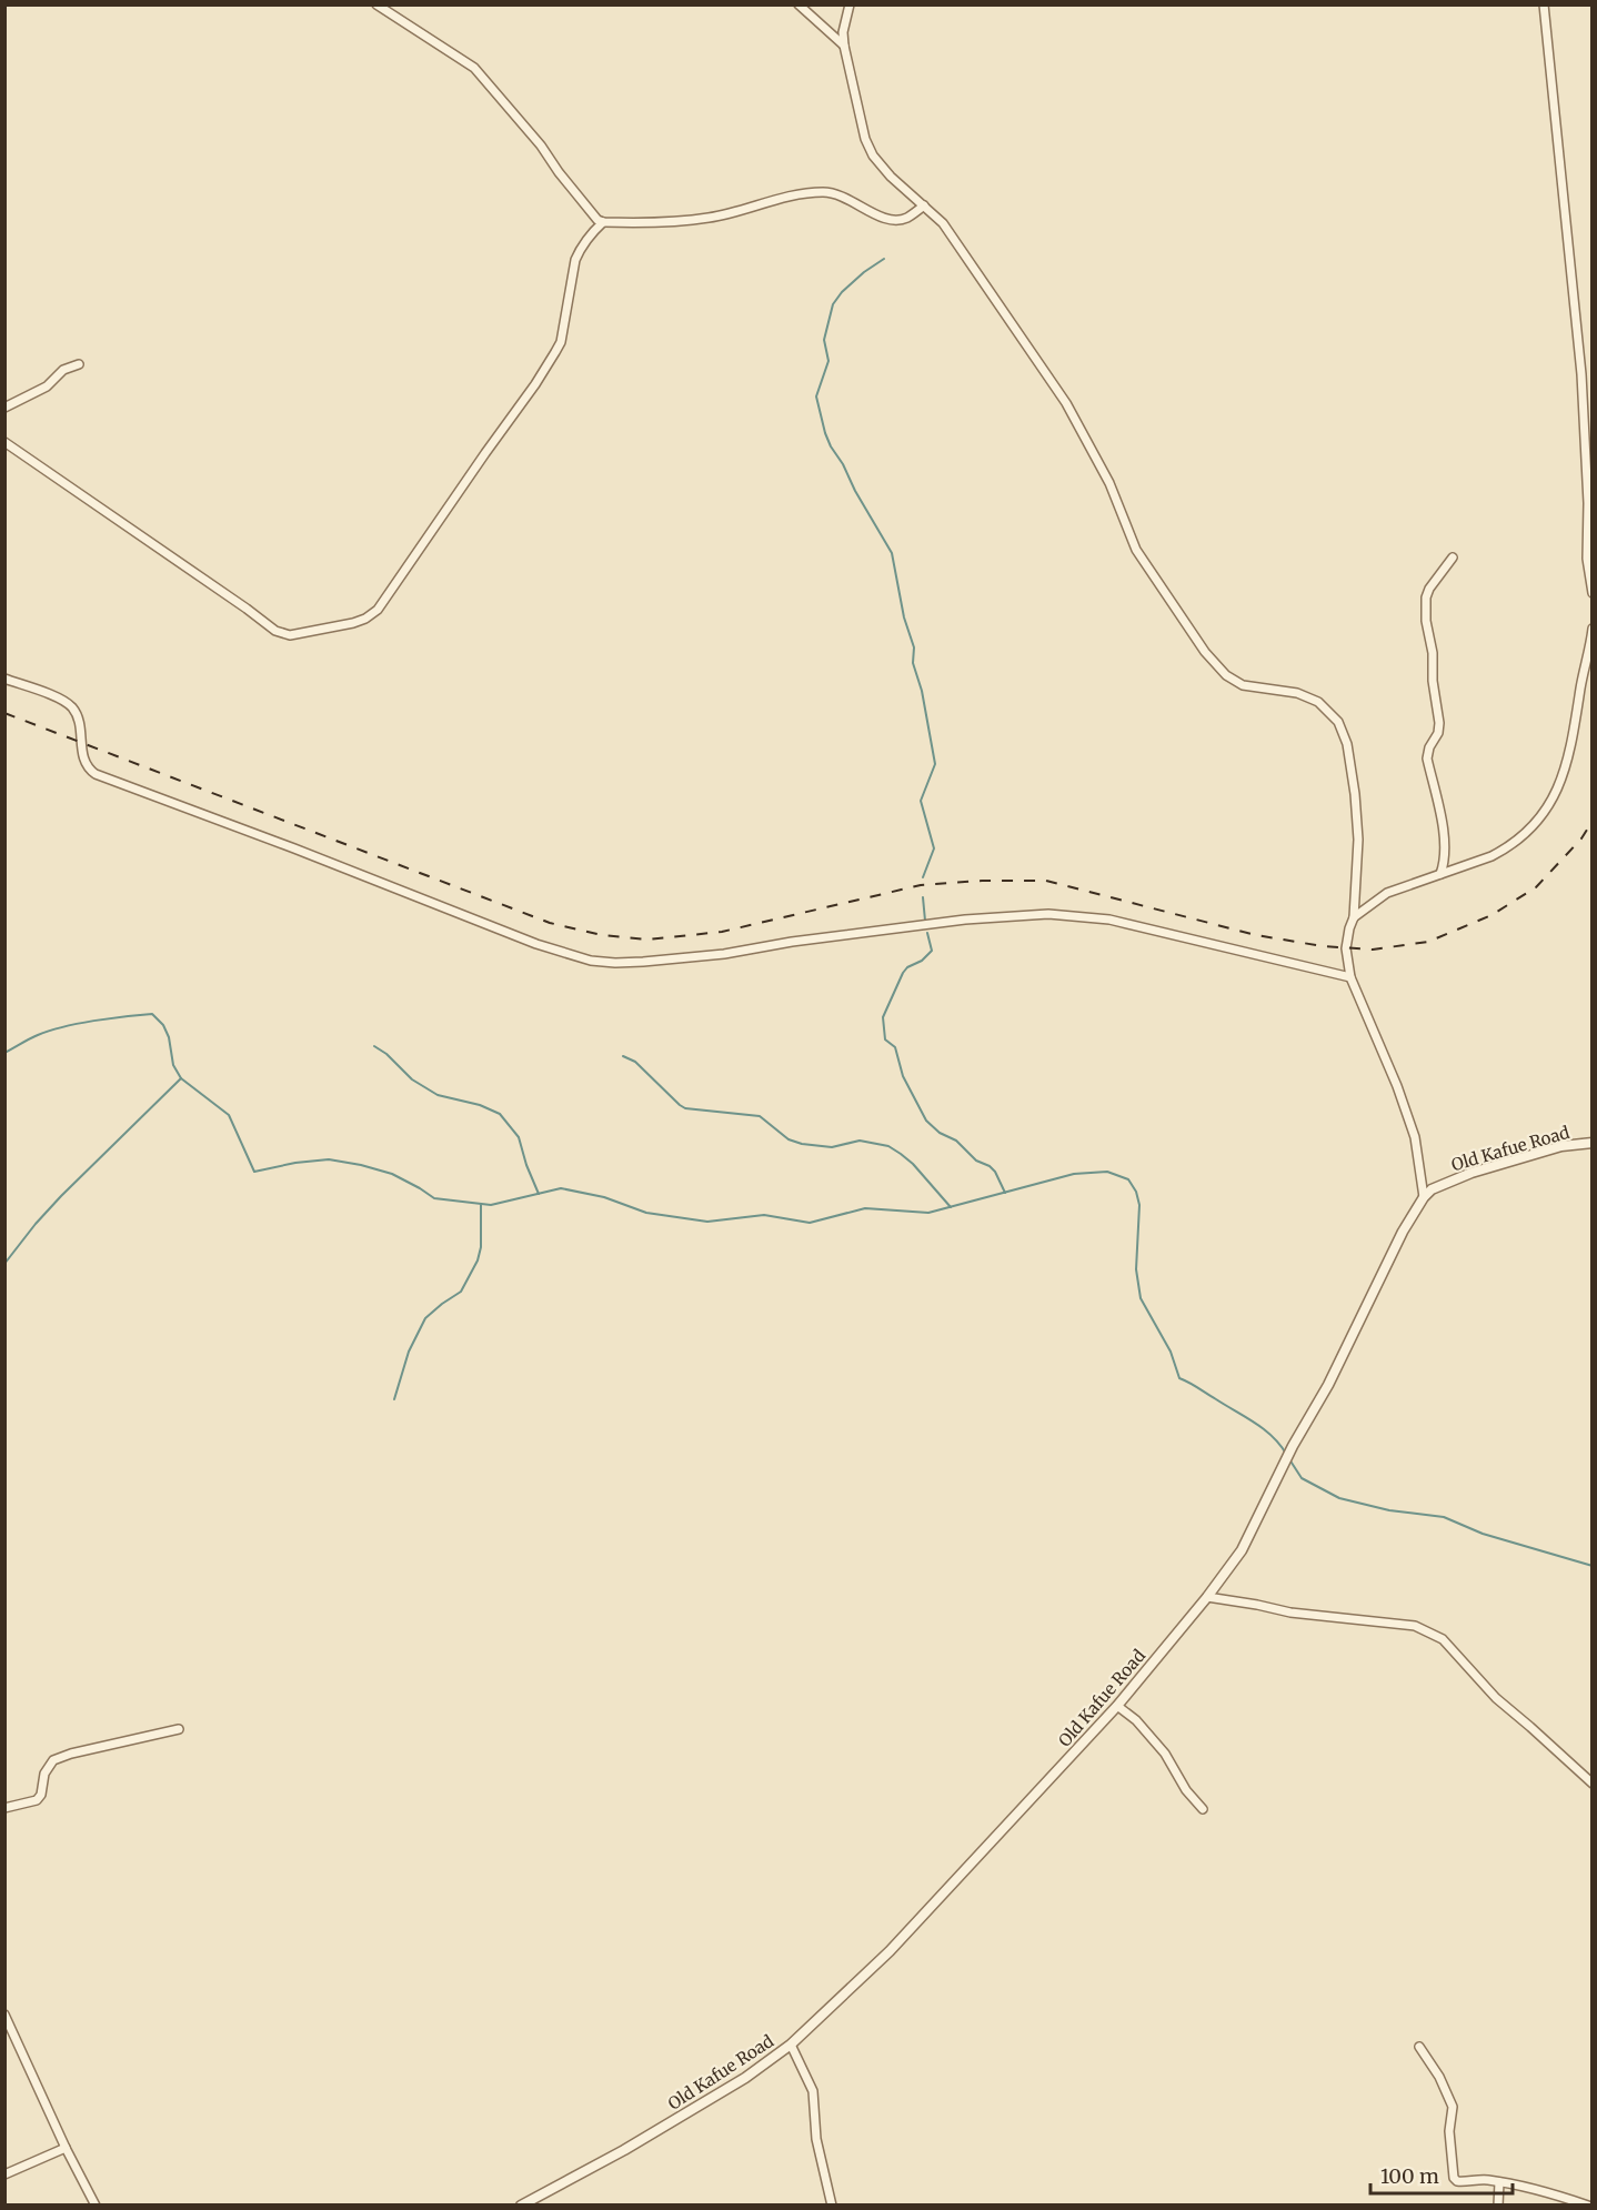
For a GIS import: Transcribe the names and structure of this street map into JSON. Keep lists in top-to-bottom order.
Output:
{
  "streets": {
    "street": ["Old Kafue Road"]
  },
  "scale_bar": "100 m"
}
